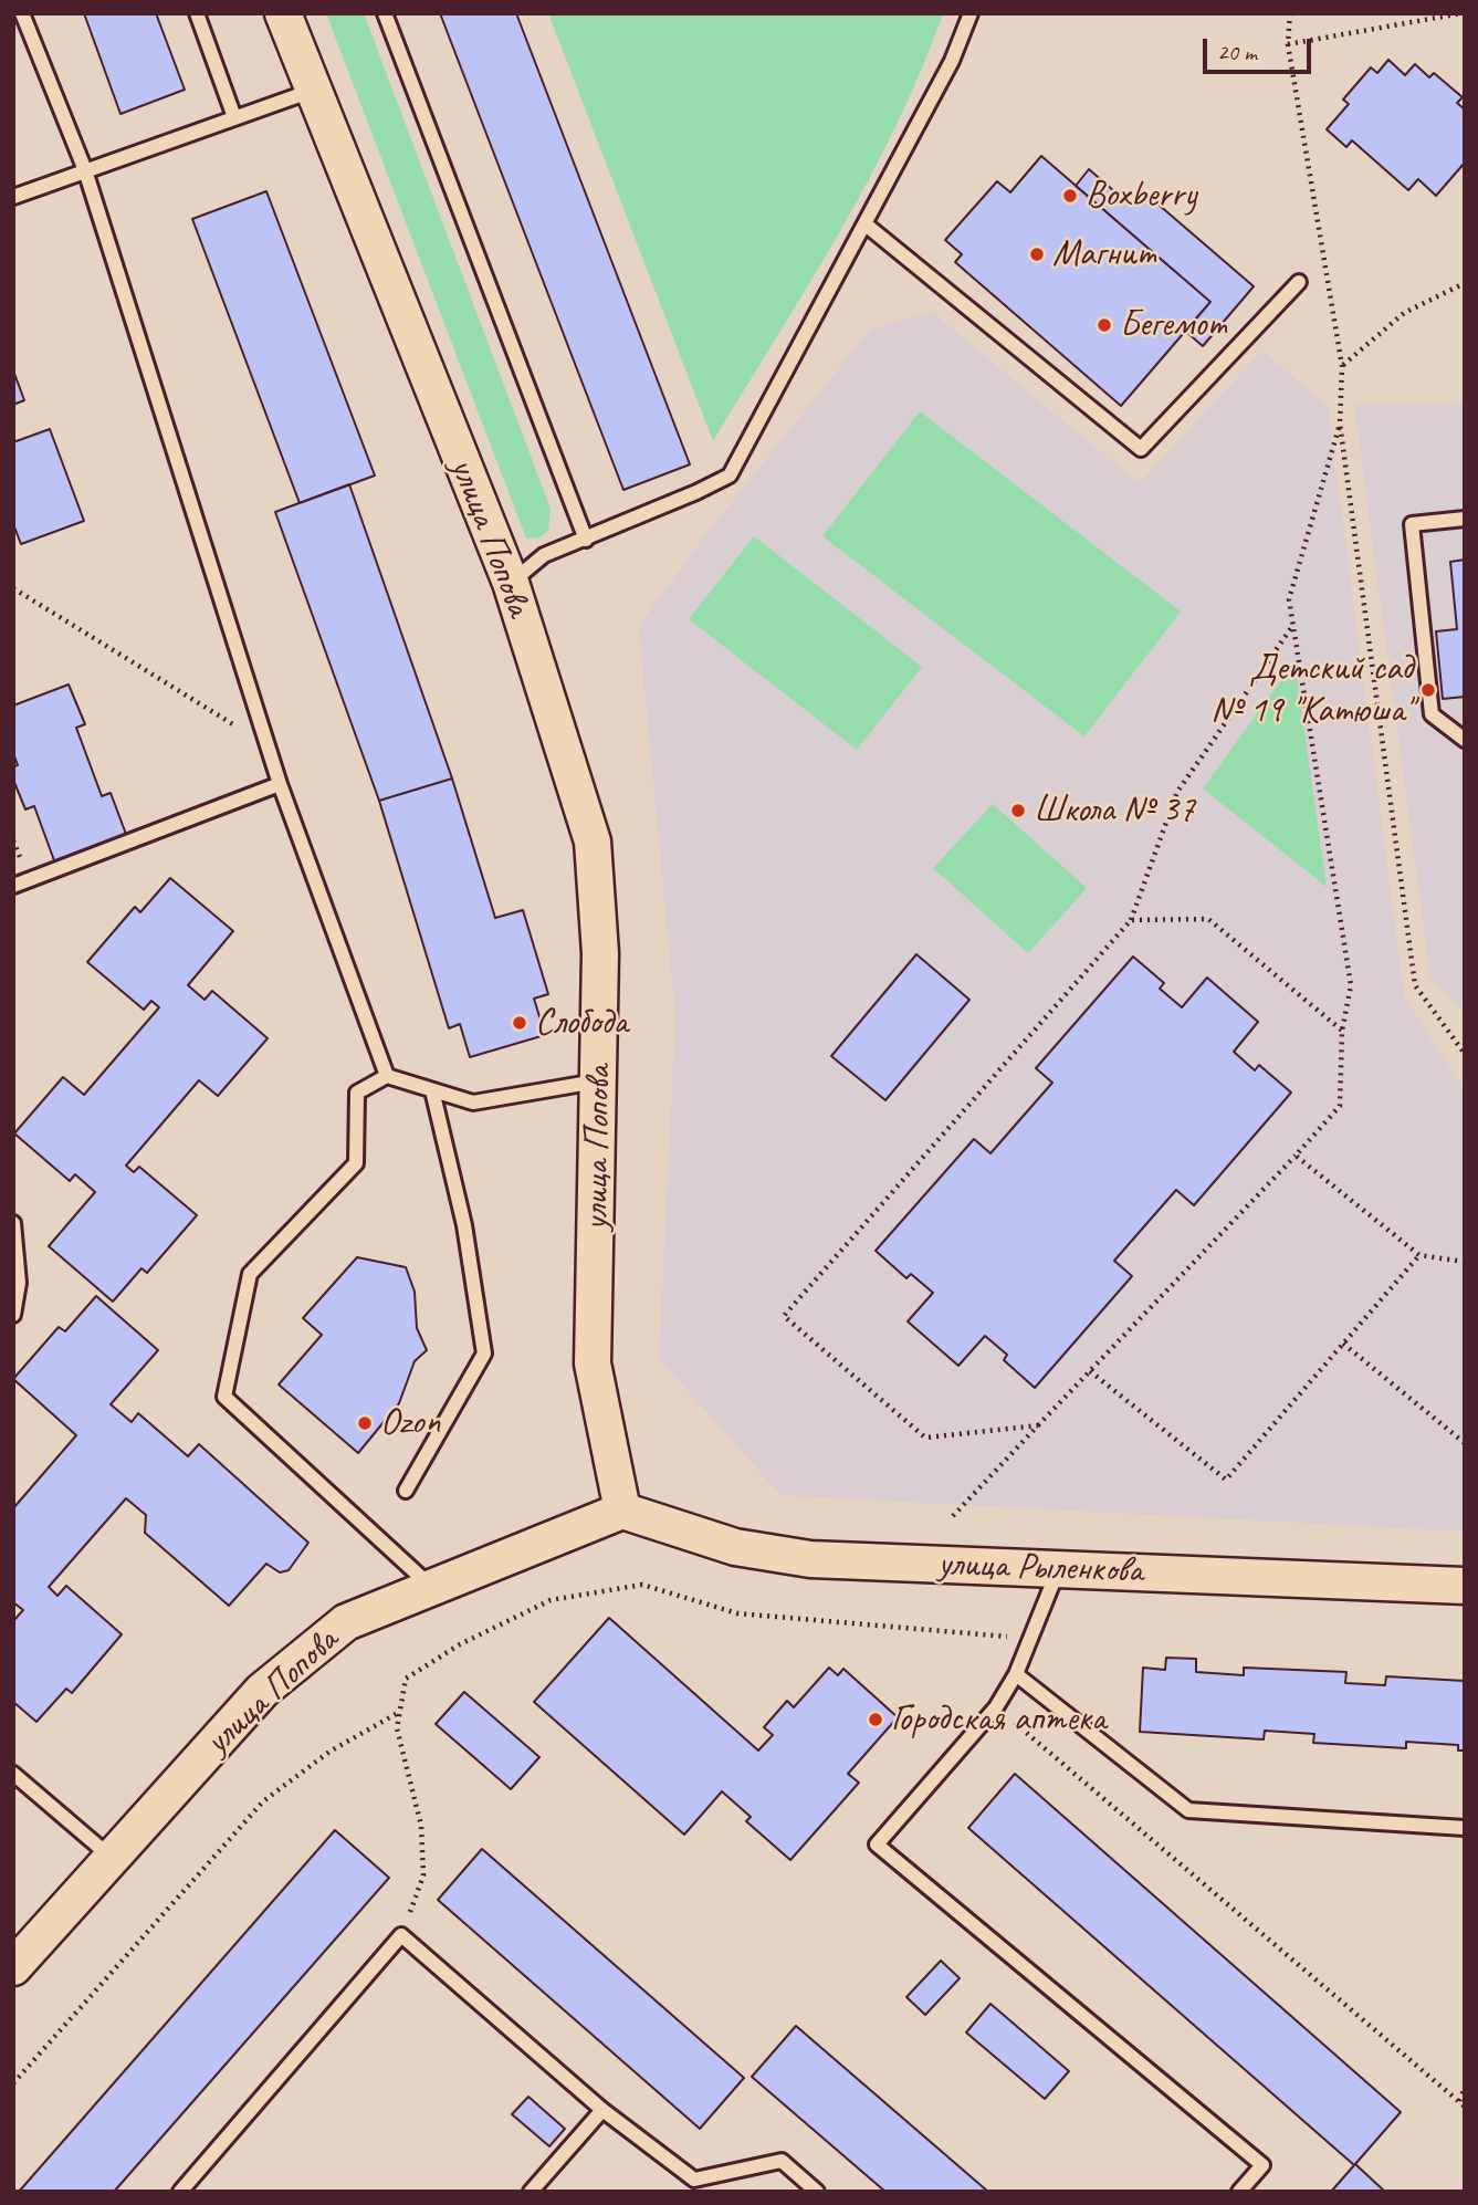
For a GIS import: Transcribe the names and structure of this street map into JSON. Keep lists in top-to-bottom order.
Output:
{
  "streets": {
    "street": ["улица Попова", "улица Рыленкова"]
  },
  "crossings": [
    ["улица Попова", "улица Рыленкова"]
  ],
  "places": [
    "Boxberry",
    "Магнит",
    "Бегемот",
    "Детский сад № 19 \"Катюша\"",
    "Школа № 37",
    "Слобода",
    "Ozon",
    "Городская аптека"
  ],
  "scale_bar": "20 m"
}
